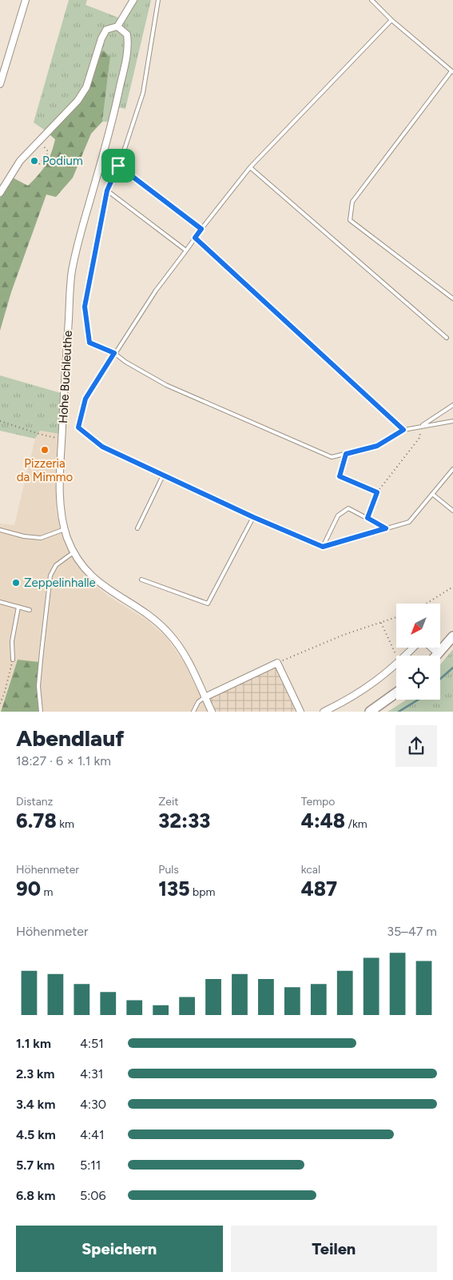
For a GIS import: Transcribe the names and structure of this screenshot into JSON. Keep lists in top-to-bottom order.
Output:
{
  "streets": {
    "street": ["Hohe Buchleuthe"]
  },
  "places": ["Podium", "Pizzeria da Mimmo", "Zeppelinhalle"],
  "north": "bottom left",
  "page": {
    "heading": ["Abendlauf", "18:27 · 6 × 1.1 km"],
    "stats": [
      ["Distanz", "6.78 km"],
      ["Zeit", "32:33"],
      ["Tempo", "4:48 /km"],
      ["Höhenmeter", "90 m"],
      ["Puls", "135 bpm"],
      ["kcal", "487"]
    ],
    "chart": ["Höhenmeter", "35–47 m"],
    "list": [
      {
        "name": "1.1 km",
        "note": "4:51"
      },
      {
        "name": "2.3 km",
        "note": "4:31"
      },
      {
        "name": "3.4 km",
        "note": "4:30"
      },
      {
        "name": "4.5 km",
        "note": "4:41"
      },
      {
        "name": "5.7 km",
        "note": "5:11"
      },
      {
        "name": "6.8 km",
        "note": "5:06"
      }
    ],
    "buttons": ["Speichern", "Teilen"]
  }
}
